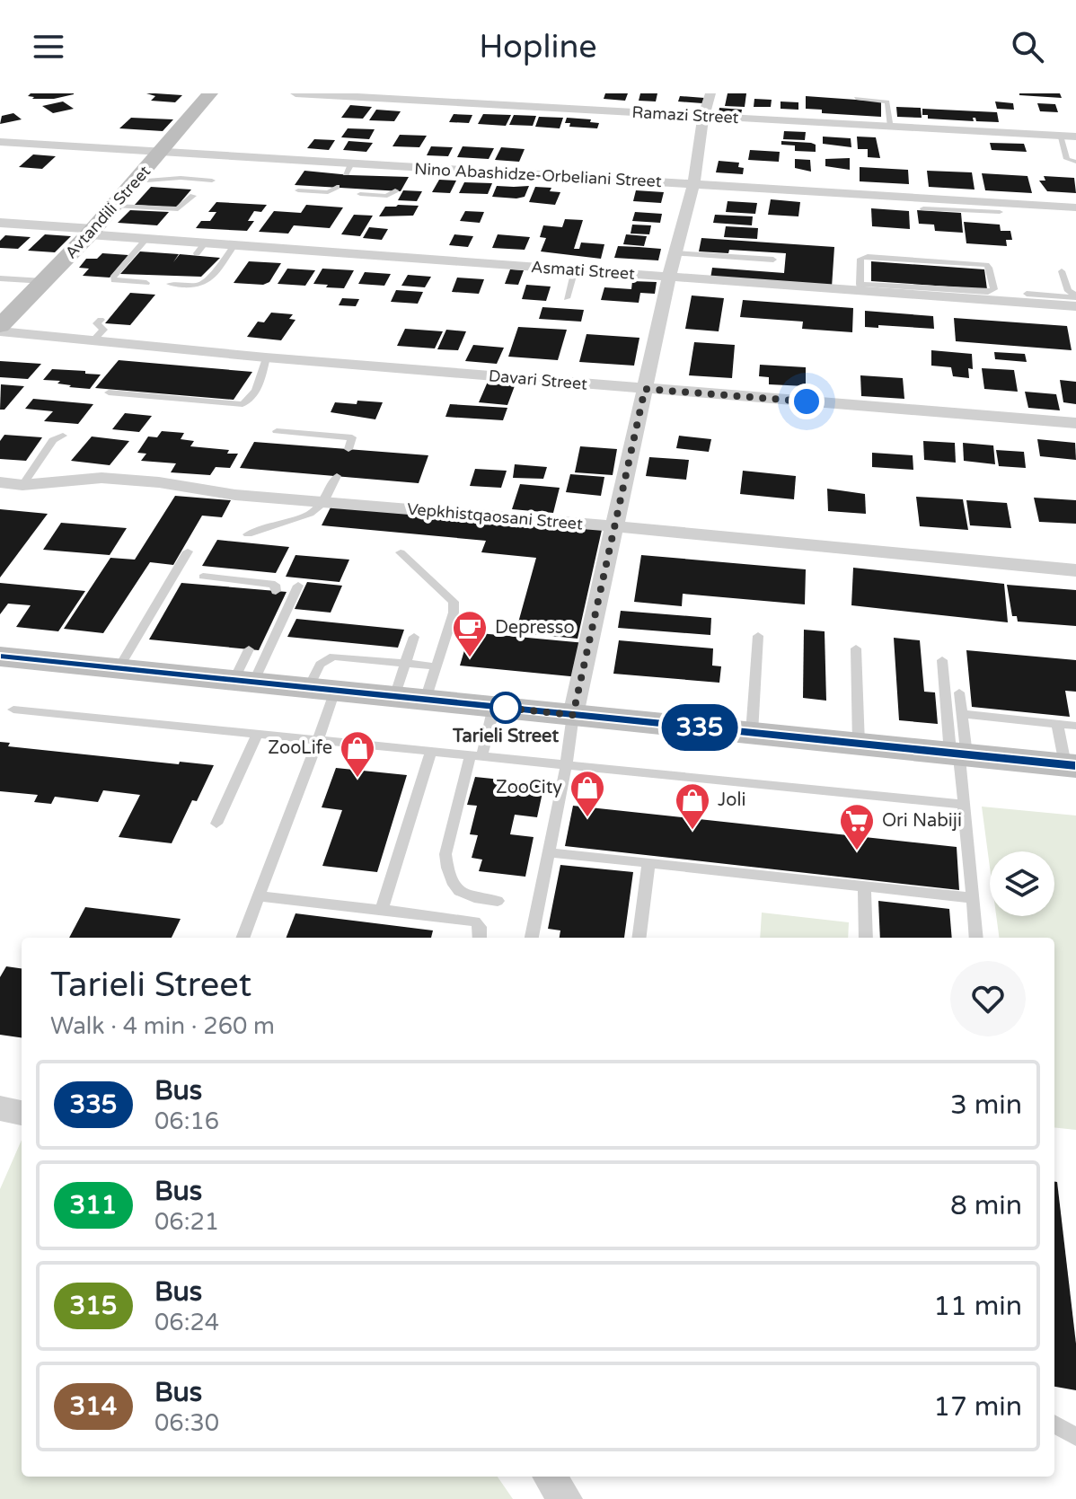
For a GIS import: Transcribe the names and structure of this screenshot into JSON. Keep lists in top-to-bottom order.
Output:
{
  "streets": {
    "main road": ["Avtandili Street"],
    "street": [
      "Ramazi Street",
      "Nino Abashidze-Orbeliani Street",
      "Asmati Street",
      "Davari Street",
      "Vepkhistqaosani Street"
    ]
  },
  "crossings": [
    ["Nino Abashidze-Orbeliani Street", "Avtandili Street"],
    ["Avtandili Street", "Asmati Street"],
    ["Avtandili Street", "Davari Street"]
  ],
  "places": {
    "cafe": ["Depresso"],
    "other": ["Tarieli Street"],
    "shop": ["ZooLife", "ZooCity", "Joli"],
    "supermarket": ["Ori Nabiji"]
  },
  "lines": ["bus line 335"],
  "page": {
    "header": "Hopline",
    "on_map": "335",
    "heading": ["Tarieli Street", "Walk · 4 min · 260 m"],
    "list": [
      {
        "mark": "335",
        "name": "Bus",
        "note": "06:16",
        "value": "3 min"
      },
      {
        "mark": "311",
        "name": "Bus",
        "note": "06:21",
        "value": "8 min"
      },
      {
        "mark": "315",
        "name": "Bus",
        "note": "06:24",
        "value": "11 min"
      },
      {
        "mark": "314",
        "name": "Bus",
        "note": "06:30",
        "value": "17 min"
      }
    ]
  }
}
